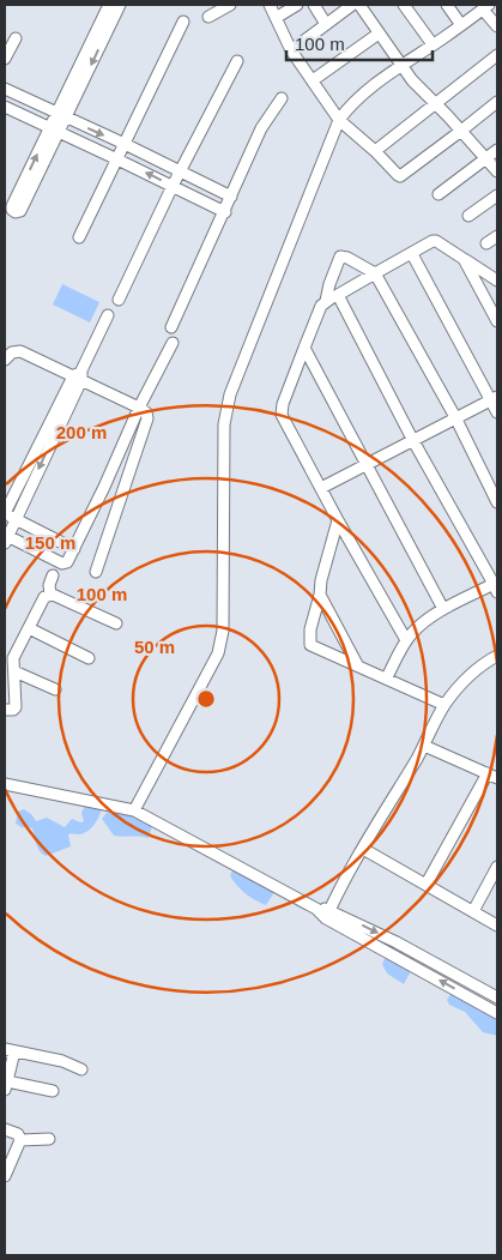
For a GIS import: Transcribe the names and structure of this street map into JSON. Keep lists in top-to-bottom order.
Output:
{
  "scale_bar": "100 m",
  "rings": [
    "200 m",
    "150 m",
    "100 m",
    "50 m"
  ]
}
